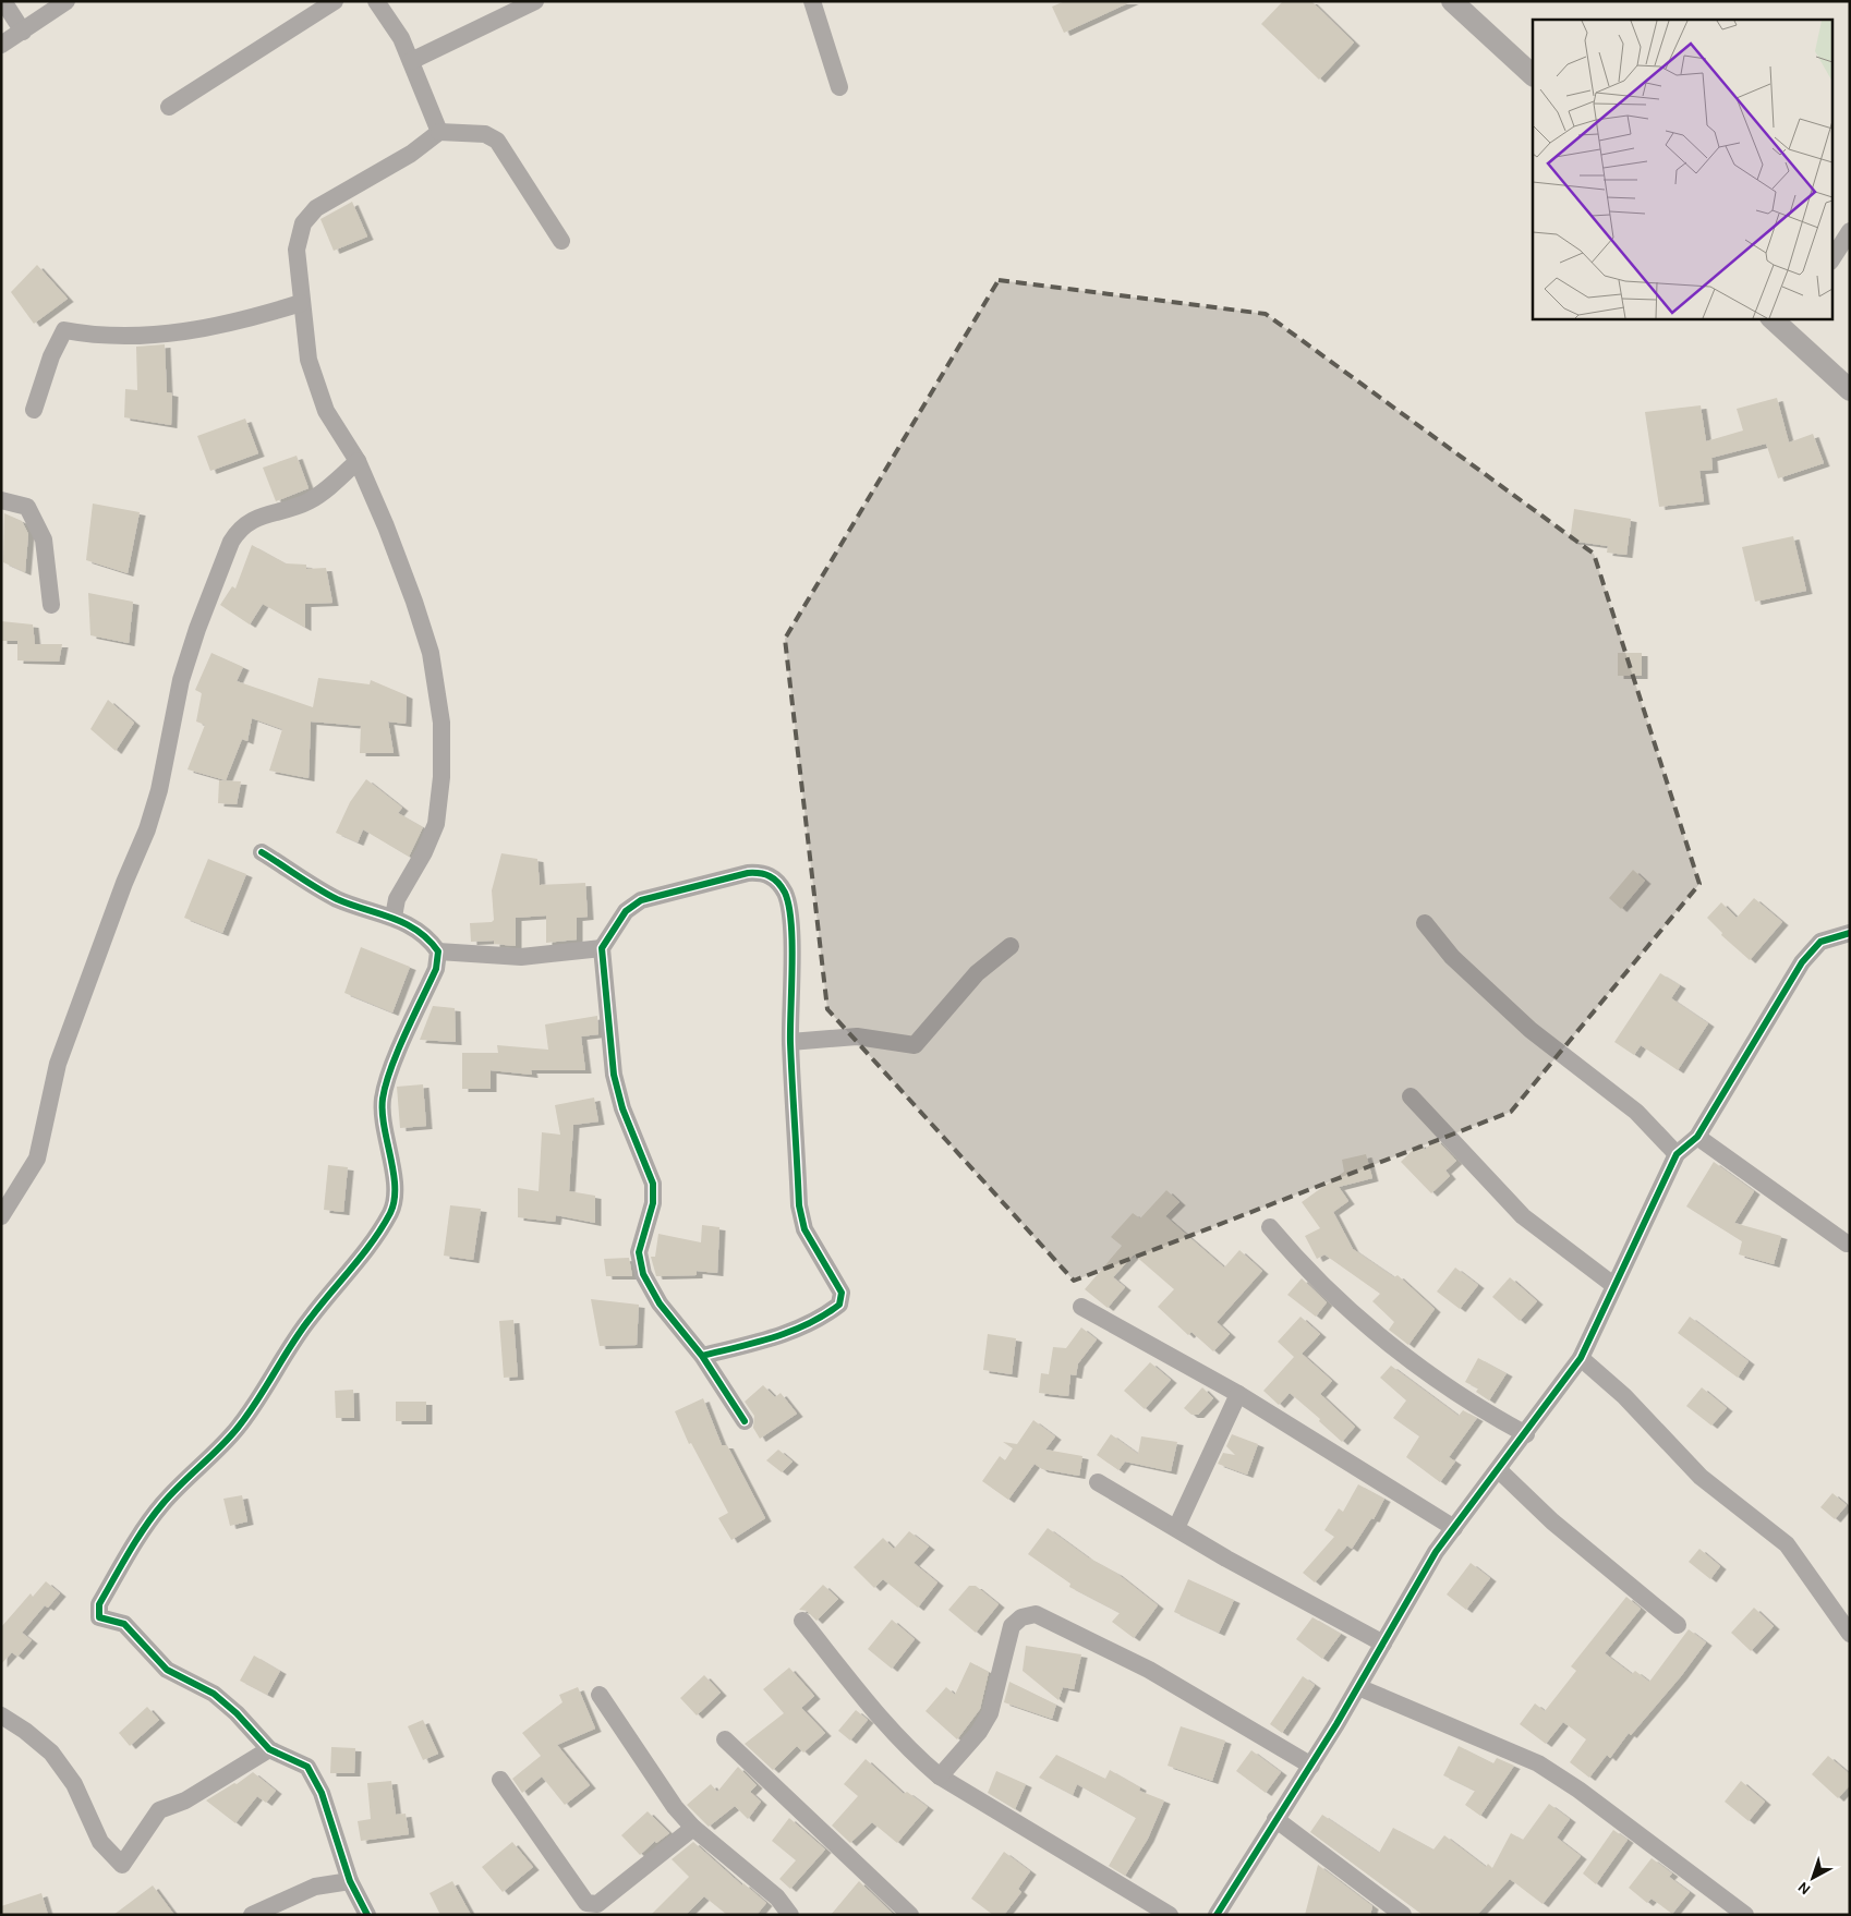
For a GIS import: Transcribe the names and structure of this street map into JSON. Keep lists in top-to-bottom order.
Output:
{
  "north": "bottom left"
}
